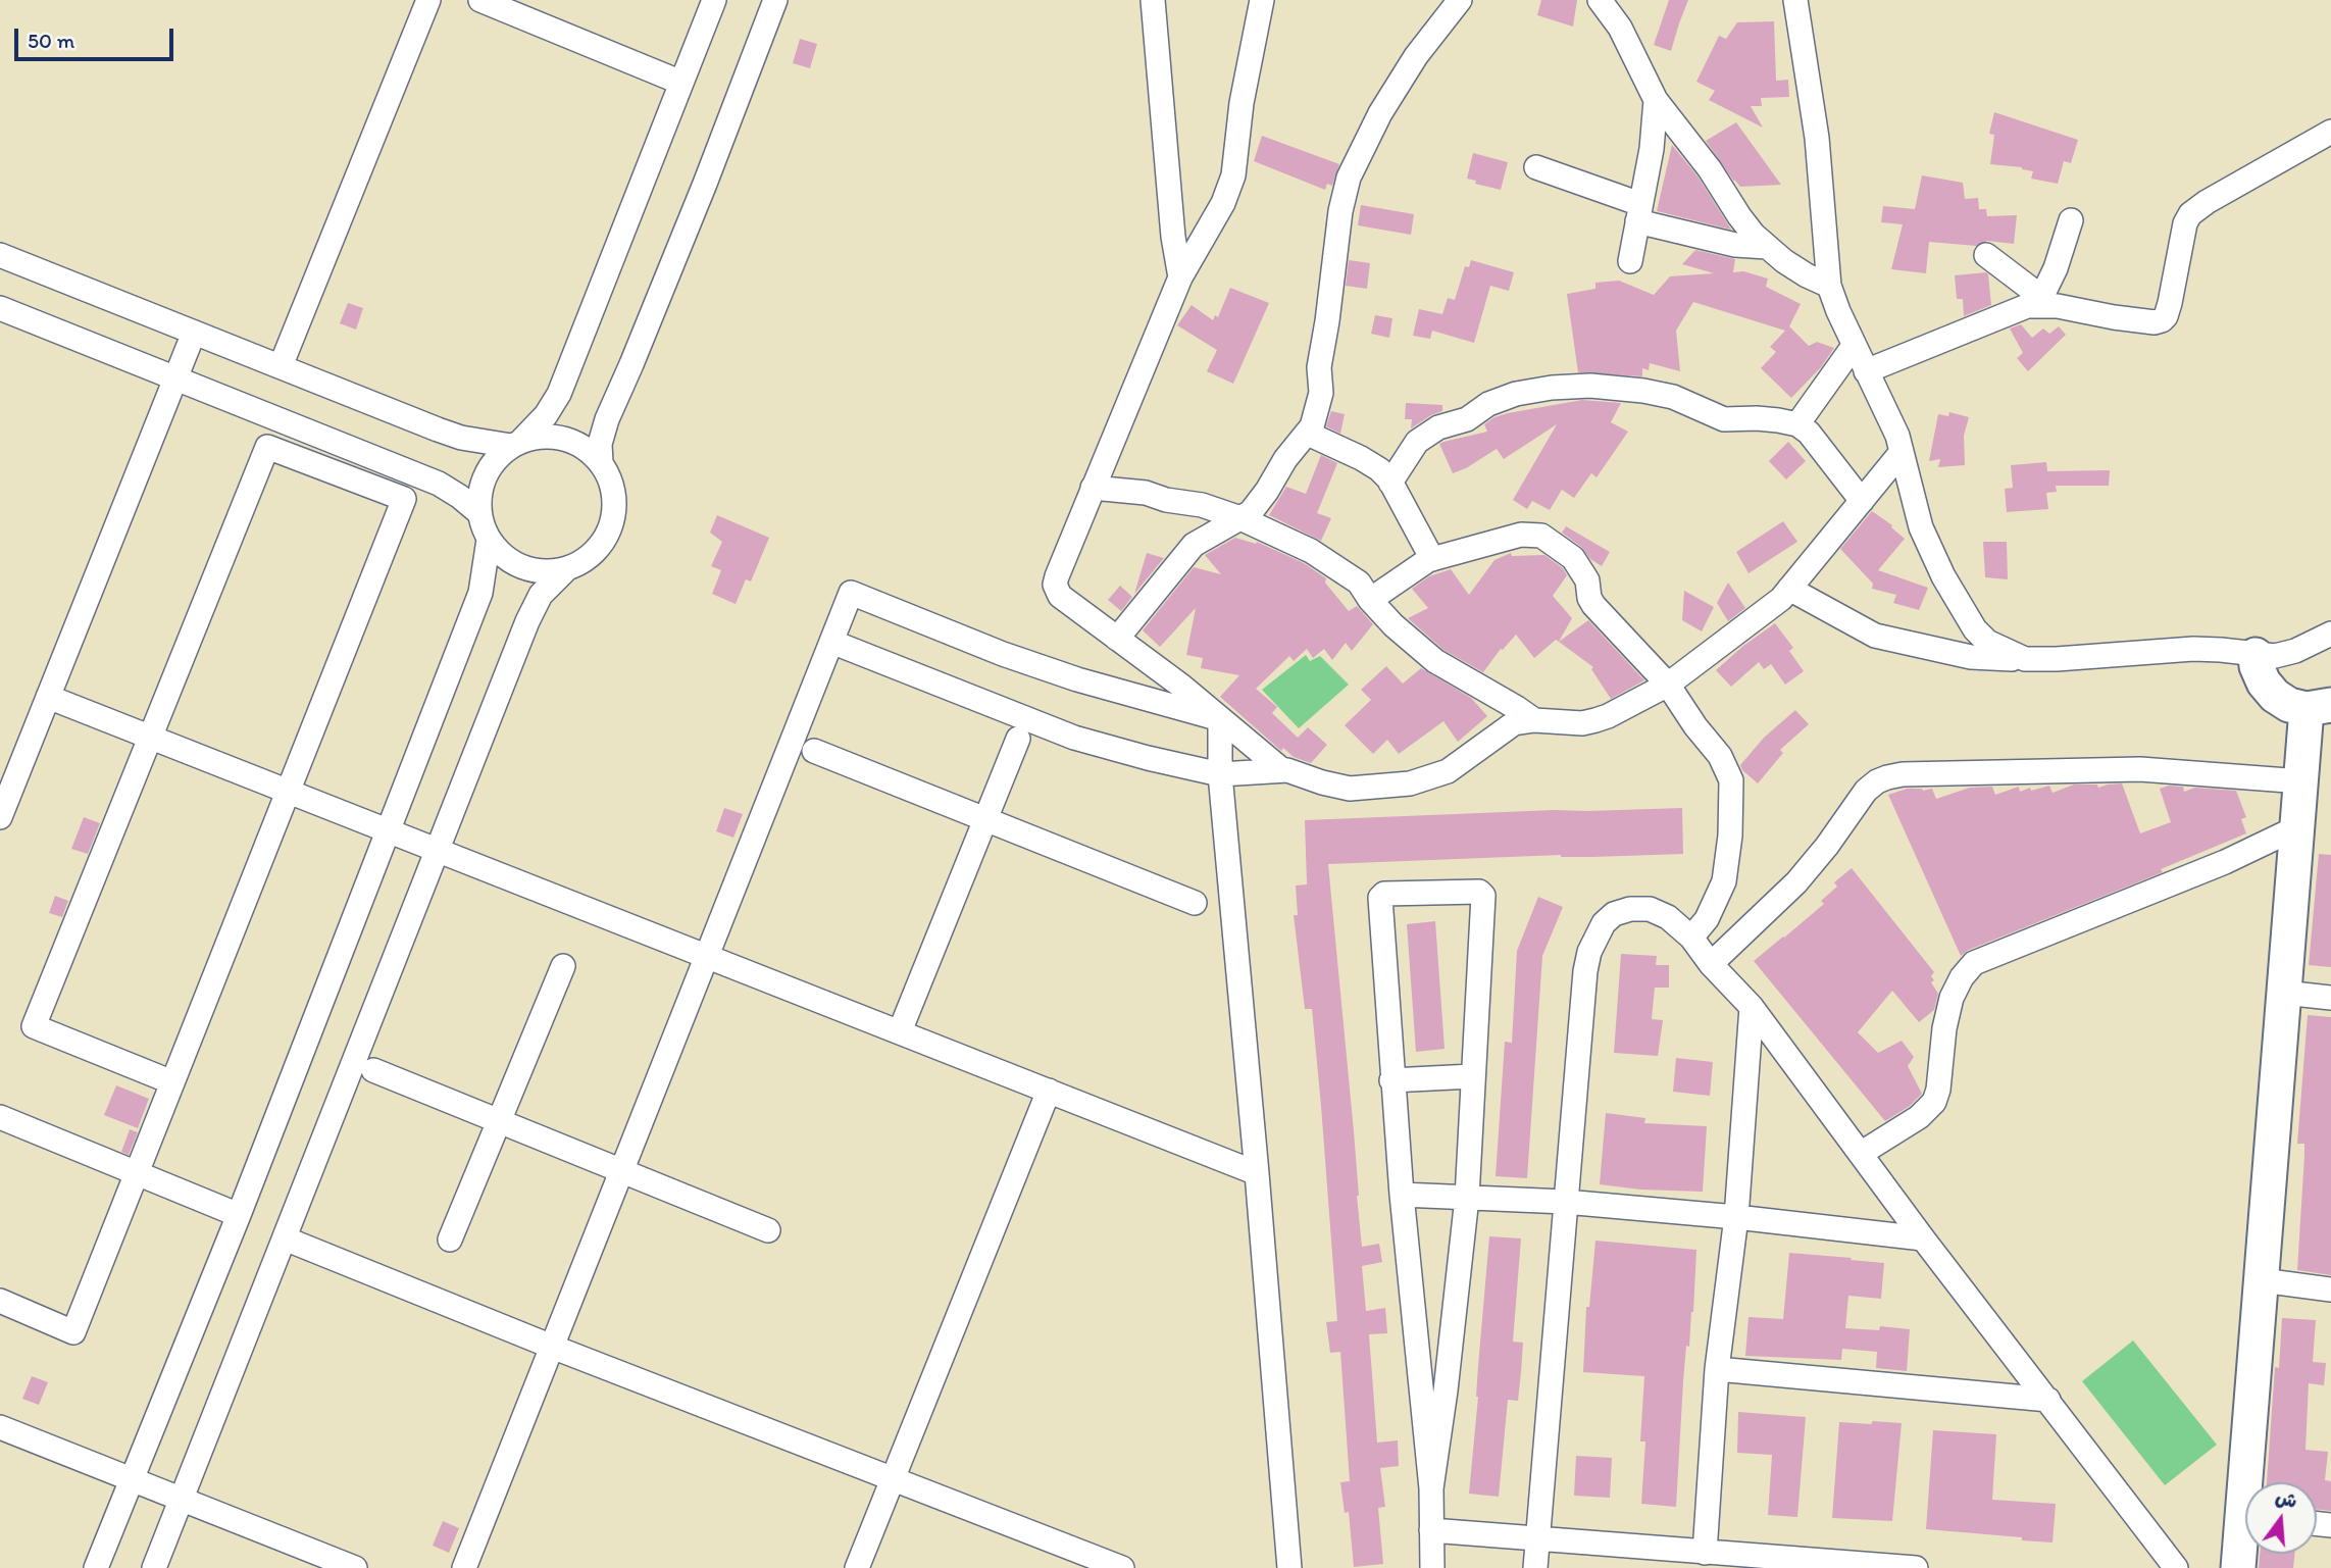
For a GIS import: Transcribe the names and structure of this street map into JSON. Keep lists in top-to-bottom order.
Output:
{
  "scale_bar": "50 m",
  "north": "top"
}
